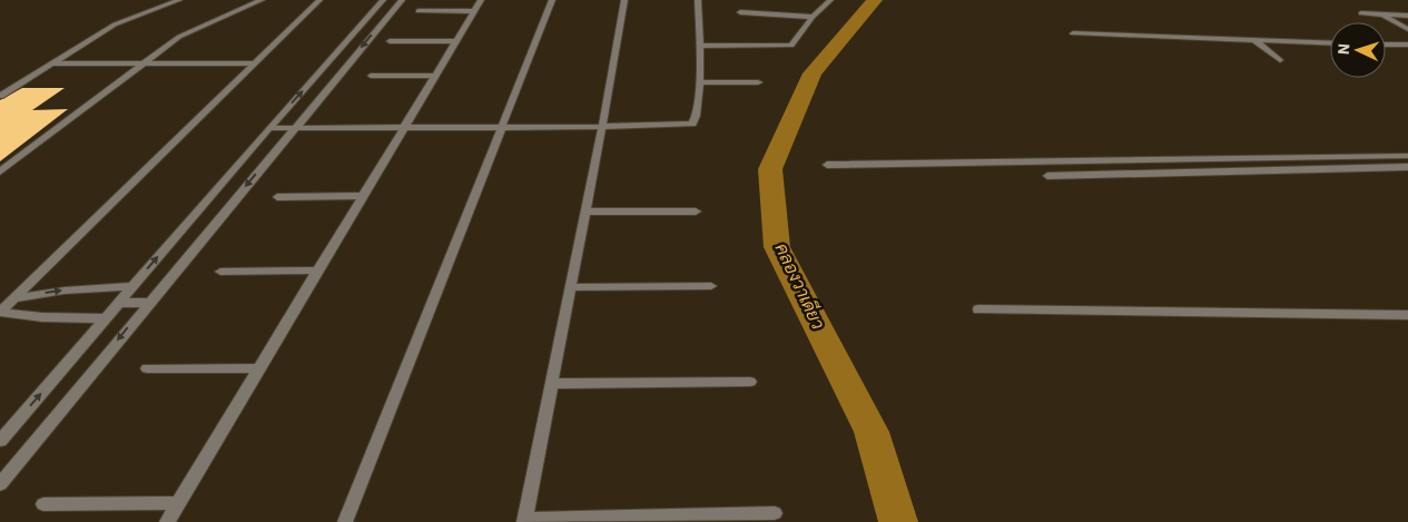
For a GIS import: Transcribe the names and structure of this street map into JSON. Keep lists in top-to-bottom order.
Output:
{
  "water": ["คลองวาเดียว"],
  "north": "left"
}
